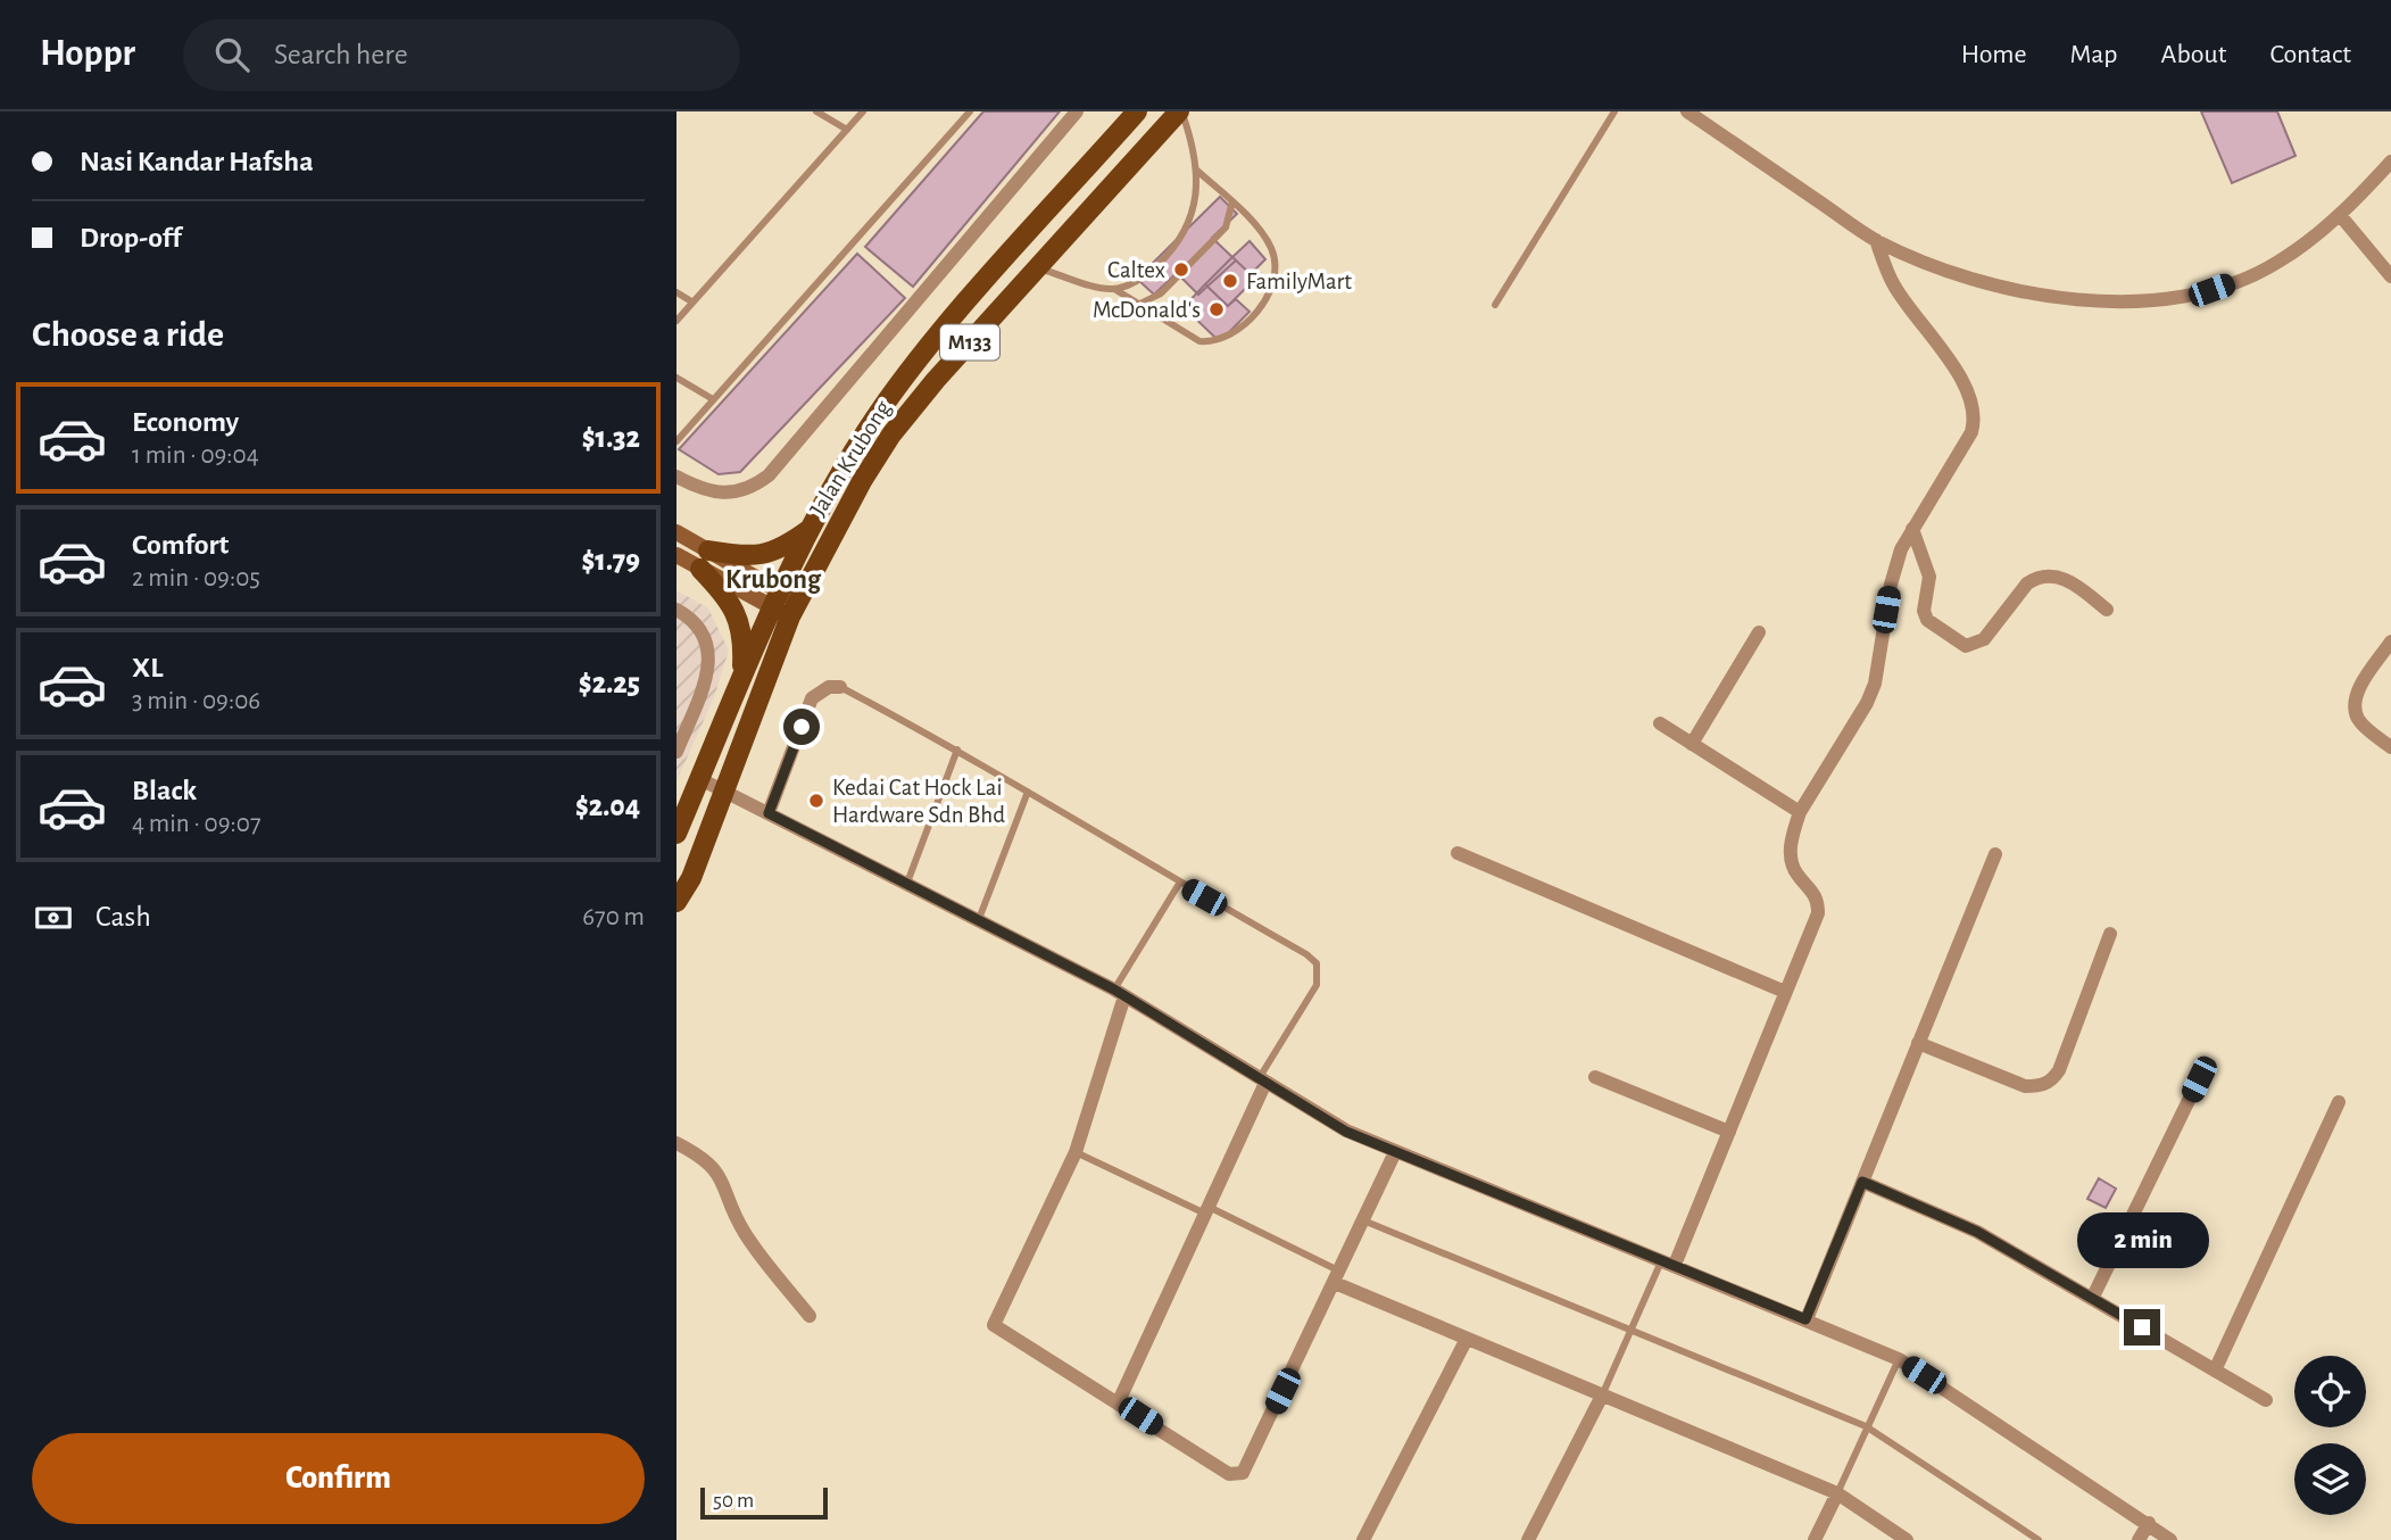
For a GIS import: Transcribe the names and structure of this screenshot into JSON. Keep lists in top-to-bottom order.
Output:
{
  "streets": {
    "main road": ["M133", "Jalan Krubong"]
  },
  "districts": ["Krubong"],
  "places": [
    "Caltex",
    "FamilyMart",
    "McDonald's",
    "Kedai Cat Hock Lai Hardware Sdn Bhd"
  ],
  "scale_bar": "50 m",
  "page": {
    "header": "Hoppr",
    "search": "Search here",
    "nav": [
      "Home",
      "Map",
      "About",
      "Contact"
    ],
    "banner": ["Nasi Kandar Hafsha", "Drop-off"],
    "heading": "Choose a ride",
    "list": [
      {
        "name": "Economy",
        "note": "1 min · 09:04",
        "value": "$1.32"
      },
      {
        "name": "Comfort",
        "note": "2 min · 09:05",
        "value": "$1.79"
      },
      {
        "name": "XL",
        "note": "3 min · 09:06",
        "value": "$2.25"
      },
      {
        "name": "Black",
        "note": "4 min · 09:07",
        "value": "$2.04"
      }
    ],
    "pay": ["Cash", "670 m"],
    "bubble": "2 min",
    "buttons": "Confirm",
    "scale": "50 m"
  }
}
